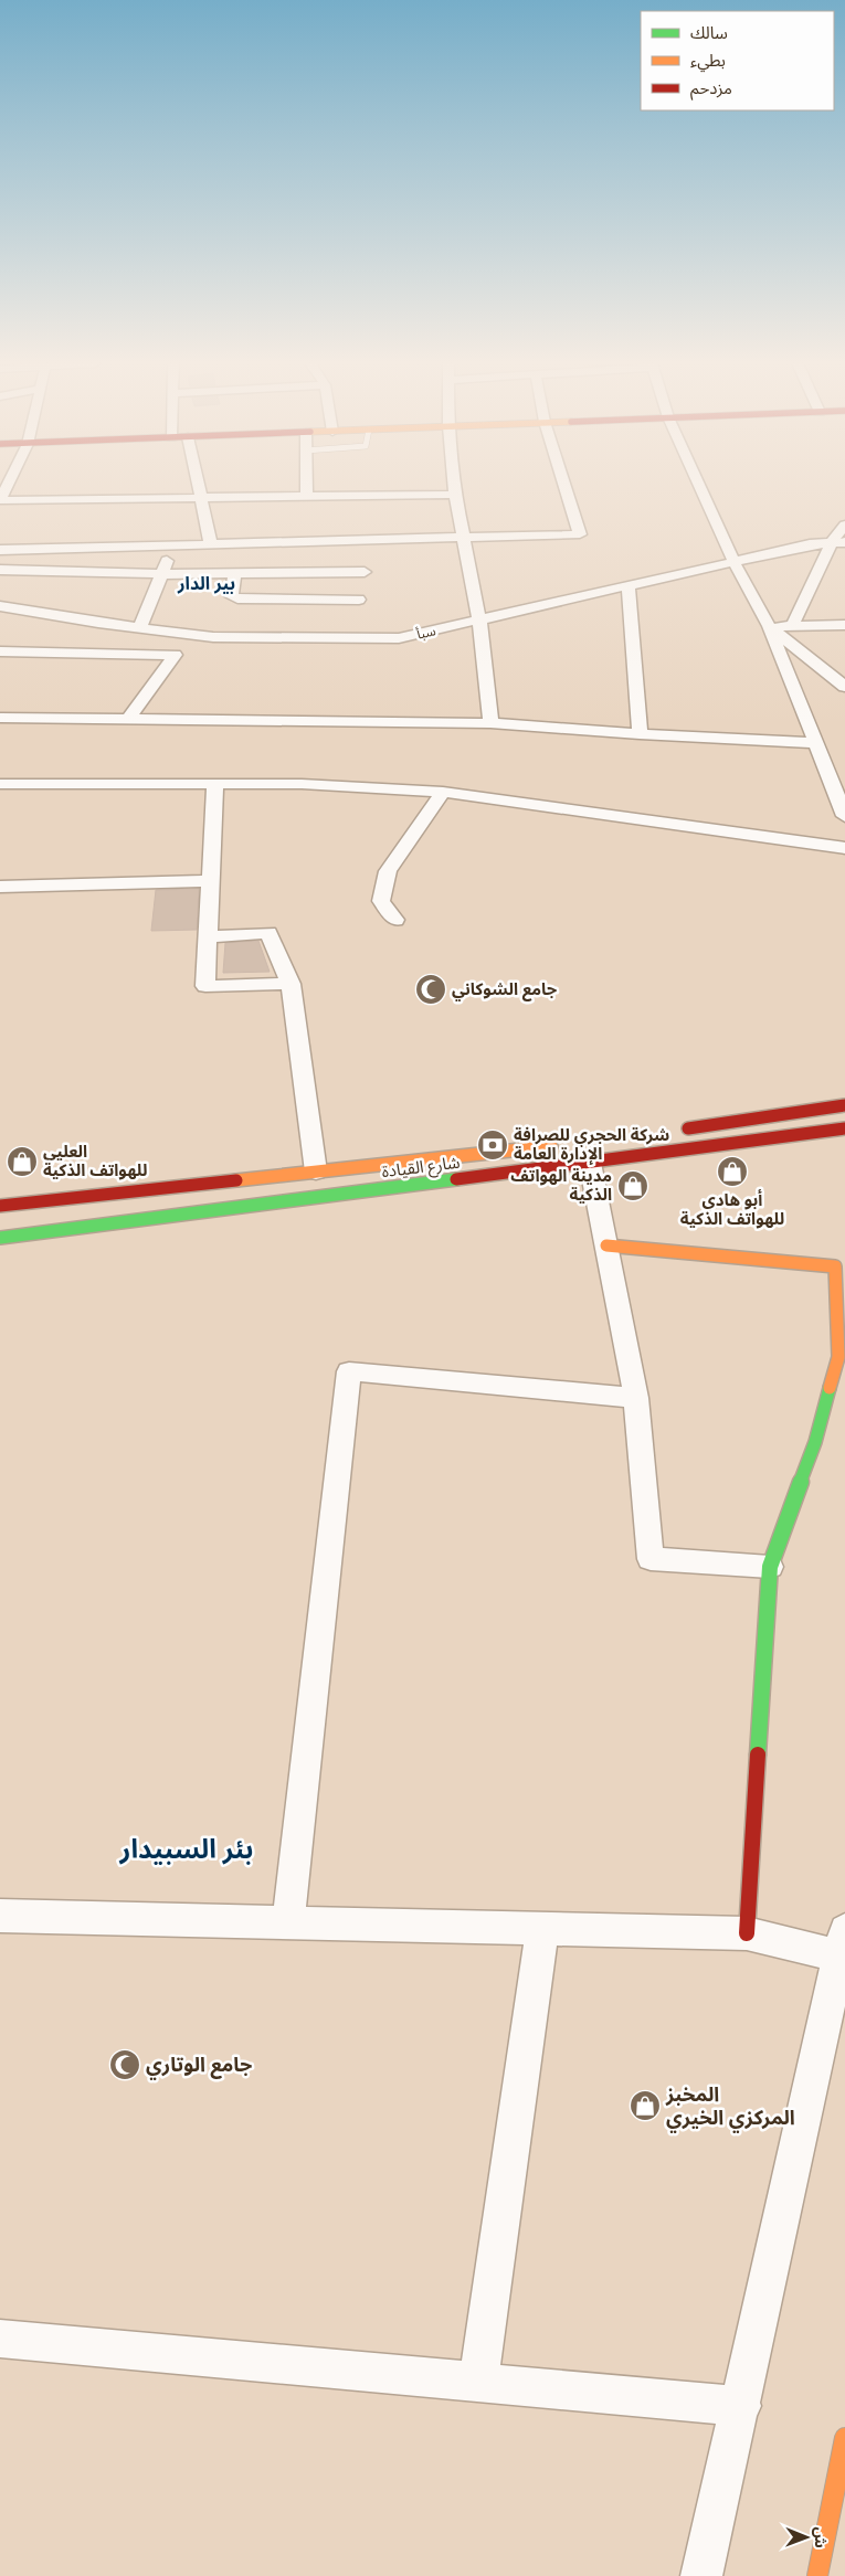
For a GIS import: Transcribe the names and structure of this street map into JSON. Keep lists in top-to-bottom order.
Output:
{
  "streets": {
    "street": ["سبأ", "شارع القيادة"]
  },
  "districts": ["بير الدار", "بئر السبيدار"],
  "places": {
    "mosque": ["جامع الشوكاني", "جامع الوتاري"],
    "bank": ["شركة الحجري للصرافة الإدارة العامة"],
    "shop": [
      "العليي للهواتف الذكية",
      "أبو هادي للهواتف الذكية",
      "مدينة الهواتف الذكية",
      "المخبز المركزي الخيري"
    ]
  },
  "legend": ["سالك", "بطيء", "مزدحم"],
  "north": "right"
}
